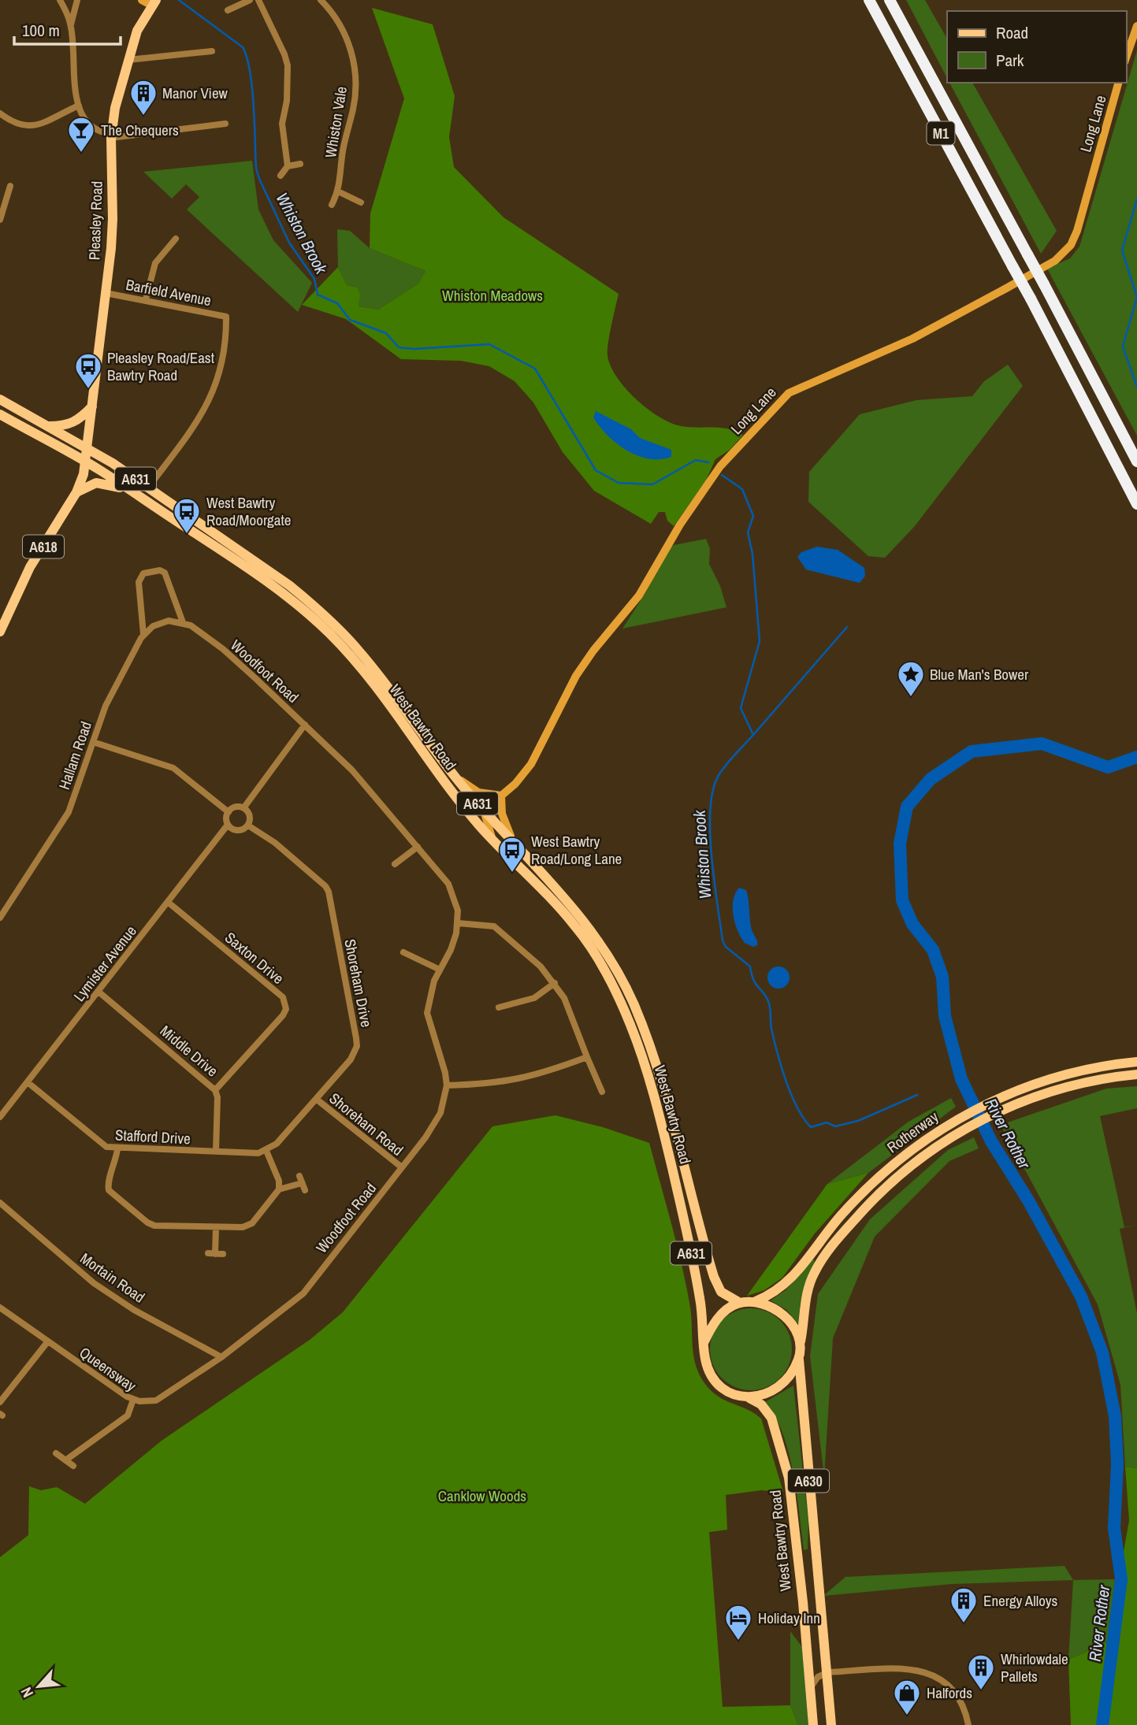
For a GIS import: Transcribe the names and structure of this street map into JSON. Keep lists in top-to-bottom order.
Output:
{
  "streets": {
    "highway": ["M1"],
    "main road": [
      "Pleasley Road",
      "A631",
      "A618",
      "West Bawtry Road",
      "Rotherway",
      "A630"
    ],
    "street": [
      "Whiston Vale",
      "Long Lane",
      "Barfield Avenue",
      "Woodfoot Road",
      "Hallam Road",
      "Saxton Drive",
      "Lymister Avenue",
      "Shoreham Drive",
      "Middle Drive",
      "Shoreham Road",
      "Stafford Drive",
      "Mortain Road",
      "Queensway"
    ]
  },
  "crossings": [
    ["Long Lane", "A631"],
    ["Long Lane", "West Bawtry Road"],
    ["Pleasley Road", "Barfield Avenue"],
    ["Pleasley Road", "A631"],
    ["Pleasley Road", "A618"],
    ["Pleasley Road", "West Bawtry Road"],
    ["Barfield Avenue", "West Bawtry Road"],
    ["A631", "A618"],
    ["A631", "West Bawtry Road"],
    ["A618", "West Bawtry Road"],
    ["Woodfoot Road", "Shoreham Road"],
    ["Woodfoot Road", "Mortain Road"],
    ["Woodfoot Road", "Queensway"],
    ["West Bawtry Road", "Rotherway"],
    ["West Bawtry Road", "A630"],
    ["Saxton Drive", "Lymister Avenue"],
    ["Saxton Drive", "Middle Drive"],
    ["Lymister Avenue", "Shoreham Drive"],
    ["Lymister Avenue", "Middle Drive"],
    ["Lymister Avenue", "Stafford Drive"],
    ["Shoreham Drive", "Shoreham Road"],
    ["Shoreham Drive", "Stafford Drive"],
    ["Middle Drive", "Stafford Drive"],
    ["Rotherway", "A630"]
  ],
  "water": ["Whiston Brook", "River Rother"],
  "parks": ["Whiston Meadows", "Canklow Woods"],
  "places": {
    "building": ["Manor View", "Energy Alloys", "Whirlowdale Pallets"],
    "bar": ["The Chequers"],
    "bus stop": ["Pleasley Road/East Bawtry Road", "West Bawtry Road/Moorgate", "West Bawtry Road/Long Lane"],
    "place": ["Blue Man's Bower"],
    "hotel": ["Holiday Inn"],
    "shop": ["Halfords"]
  },
  "legend": ["Road", "Park"],
  "scale_bar": "100 m",
  "north": "bottom left"
}
